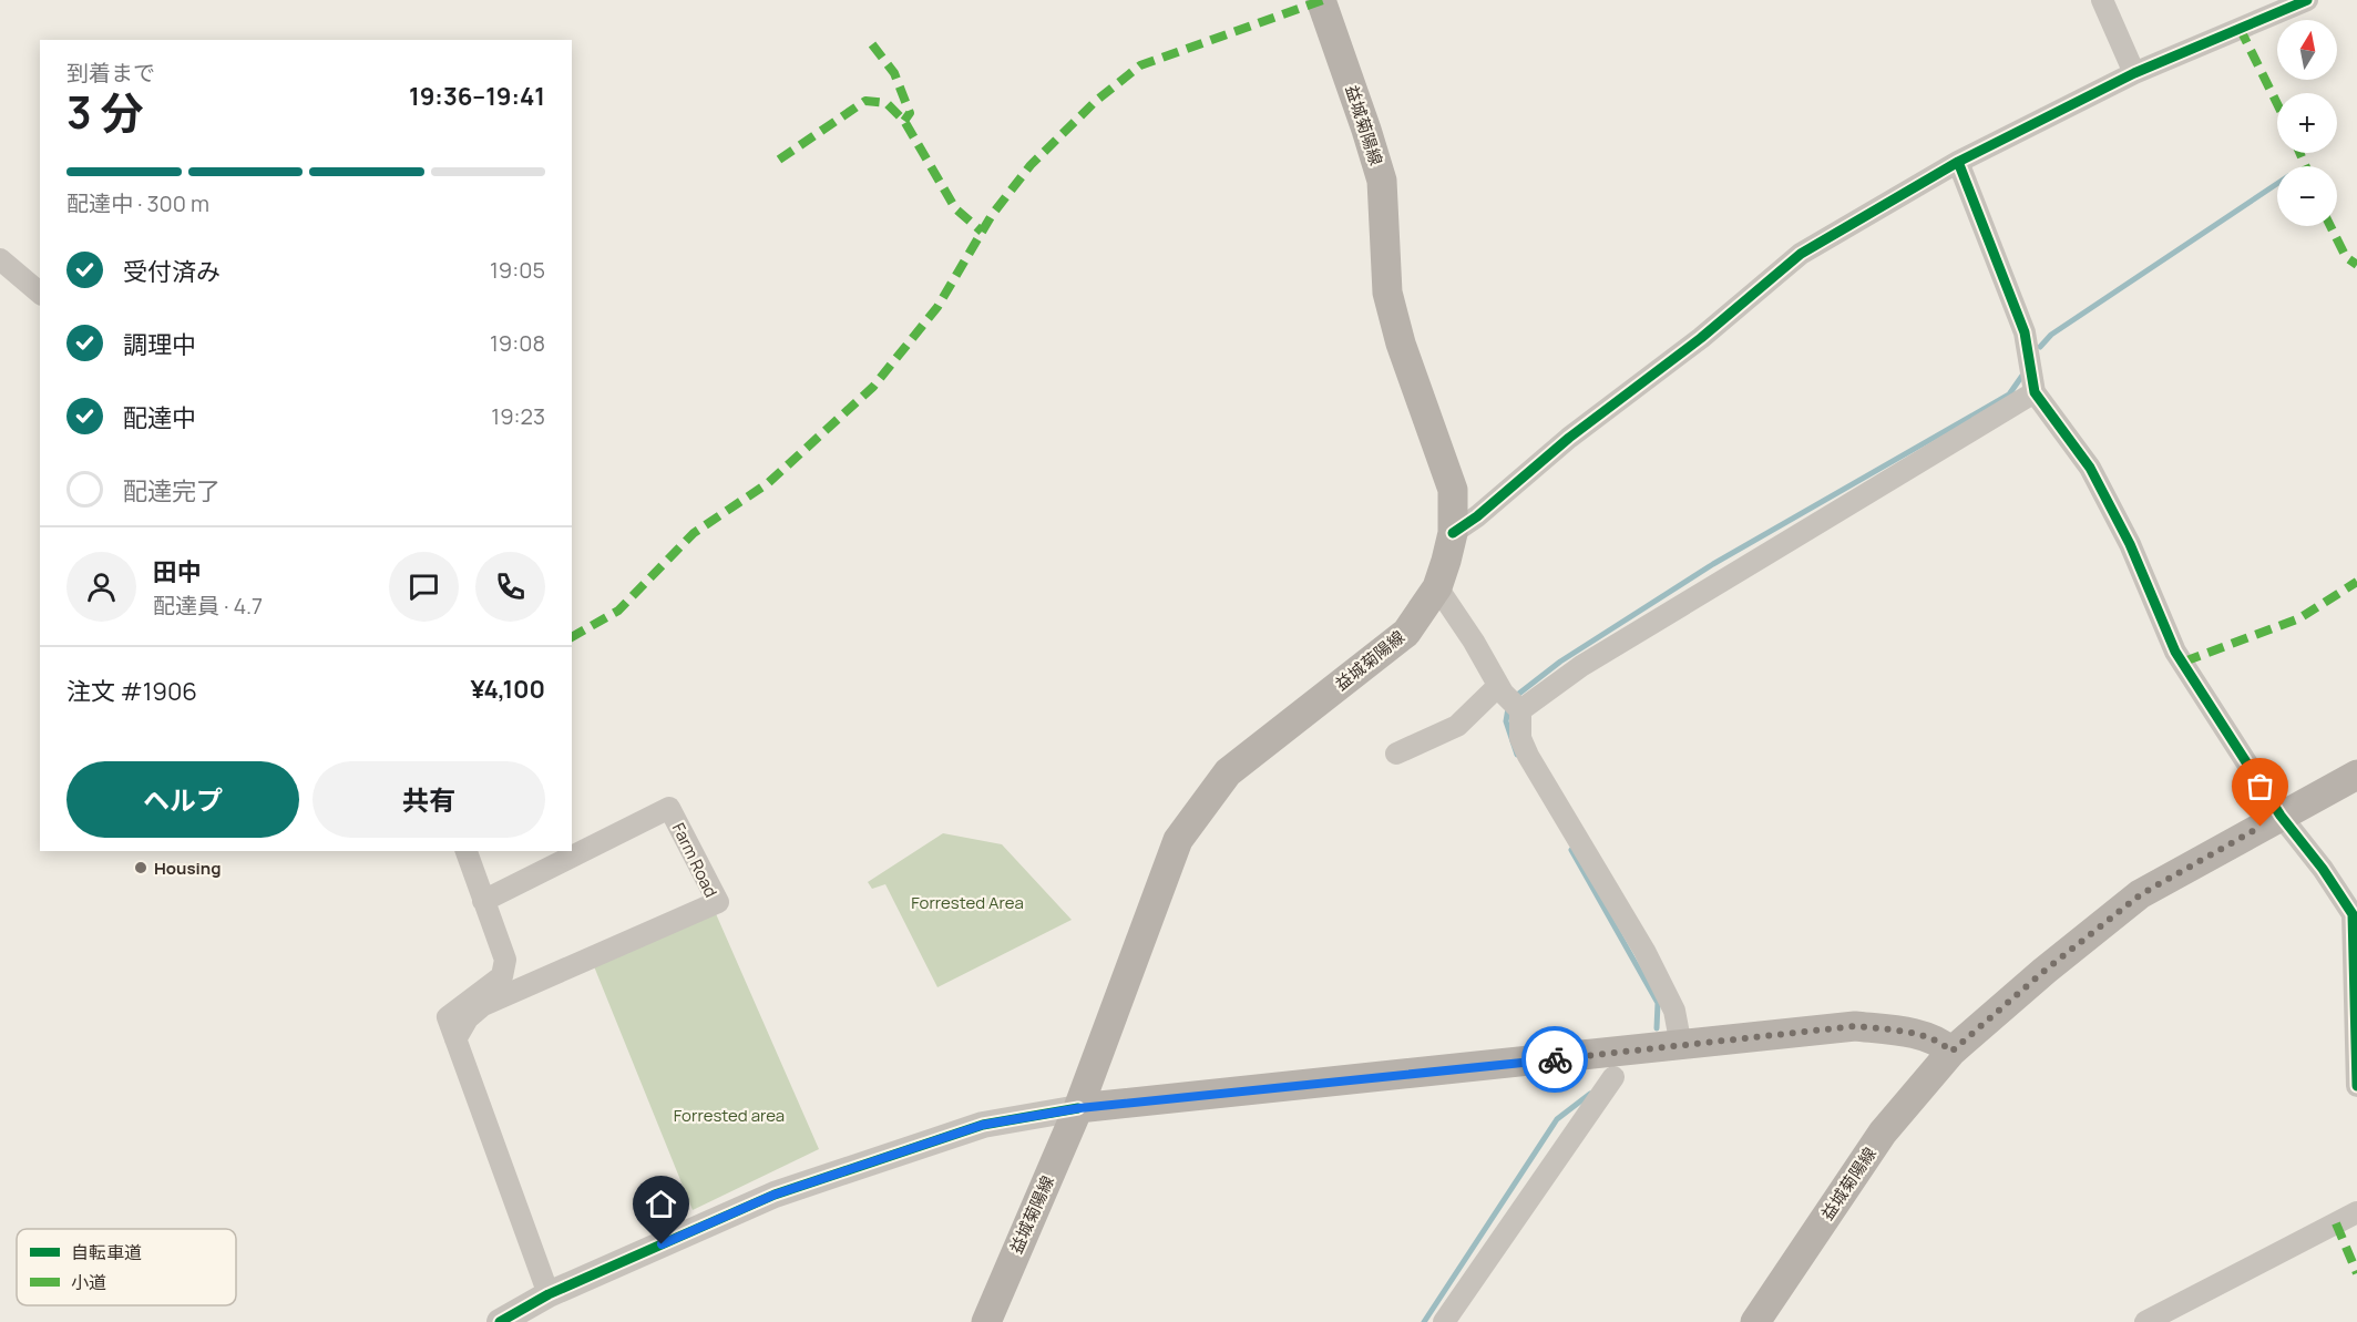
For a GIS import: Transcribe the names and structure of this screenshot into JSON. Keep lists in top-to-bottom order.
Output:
{
  "streets": {
    "main road": ["益城菊陽線"],
    "street": ["Farm Road"]
  },
  "parks": ["Forrested Area", "Forrested area"],
  "places": ["Housing"],
  "legend": ["自転車道", "小道"],
  "north": "top",
  "page": {
    "map_buttons": ["+", "−"],
    "heading": ["3 分", "到着まで", "19:36–19:41"],
    "panel": [
      "田中",
      "配達員 · 4.7",
      "注文 #1906",
      "¥4,100"
    ],
    "bar": "配達中 · 300 m",
    "list": [
      ["受付済み", "19:05"],
      ["調理中", "19:08"],
      ["配達中", "19:23"],
      "配達完了"
    ],
    "buttons": ["ヘルプ", "共有"]
  }
}
